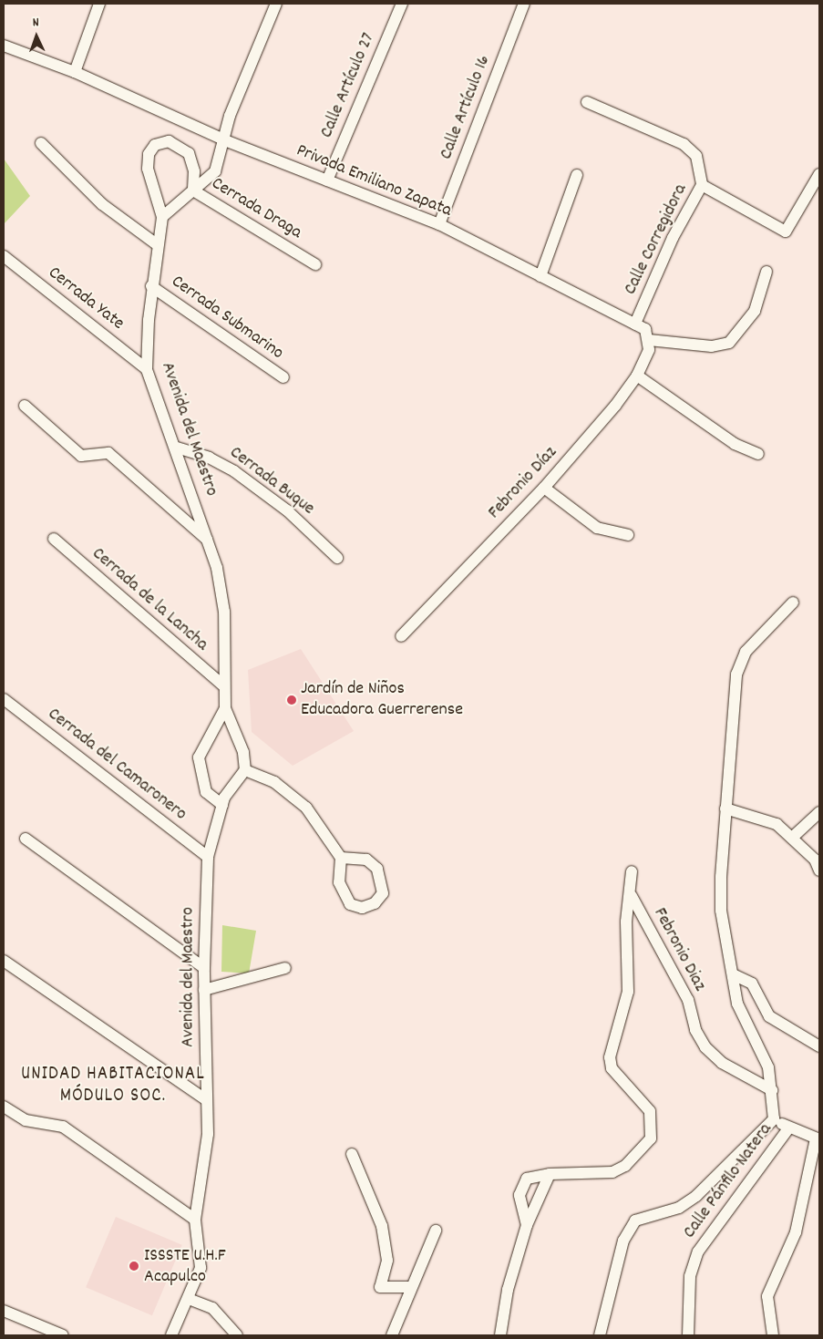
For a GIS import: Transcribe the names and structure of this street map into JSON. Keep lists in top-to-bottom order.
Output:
{
  "streets": {
    "street": [
      "Calle Artículo 27",
      "Calle Artículo 16",
      "Privada Emiliano Zapata",
      "Cerrada Draga",
      "Calle Corregidora",
      "Cerrada Yate",
      "Cerrada Submarino",
      "Avenida del Maestro",
      "Cerrada Buque",
      "Febronio Díaz",
      "Cerrada de la Lancha",
      "Cerrada del Camaronero",
      "Febronio Diaz",
      "Calle Pánfilo Natera"
    ]
  },
  "crossings": [
    ["Calle Artículo 27", "Privada Emiliano Zapata"],
    ["Calle Artículo 16", "Privada Emiliano Zapata"],
    ["Privada Emiliano Zapata", "Calle Corregidora"],
    ["Privada Emiliano Zapata", "Febronio Díaz"],
    ["Cerrada Draga", "Avenida del Maestro"],
    ["Cerrada Yate", "Avenida del Maestro"],
    ["Cerrada Submarino", "Avenida del Maestro"],
    ["Avenida del Maestro", "Cerrada Buque"],
    ["Avenida del Maestro", "Cerrada de la Lancha"],
    ["Avenida del Maestro", "Cerrada del Camaronero"]
  ],
  "districts": ["UNIDAD HABITACIONAL MÓDULO SOC."],
  "places": ["Jardín de Niños Educadora Guerrerense", "ISSSTE U.H.F Acapulco"],
  "north": "top"
}
